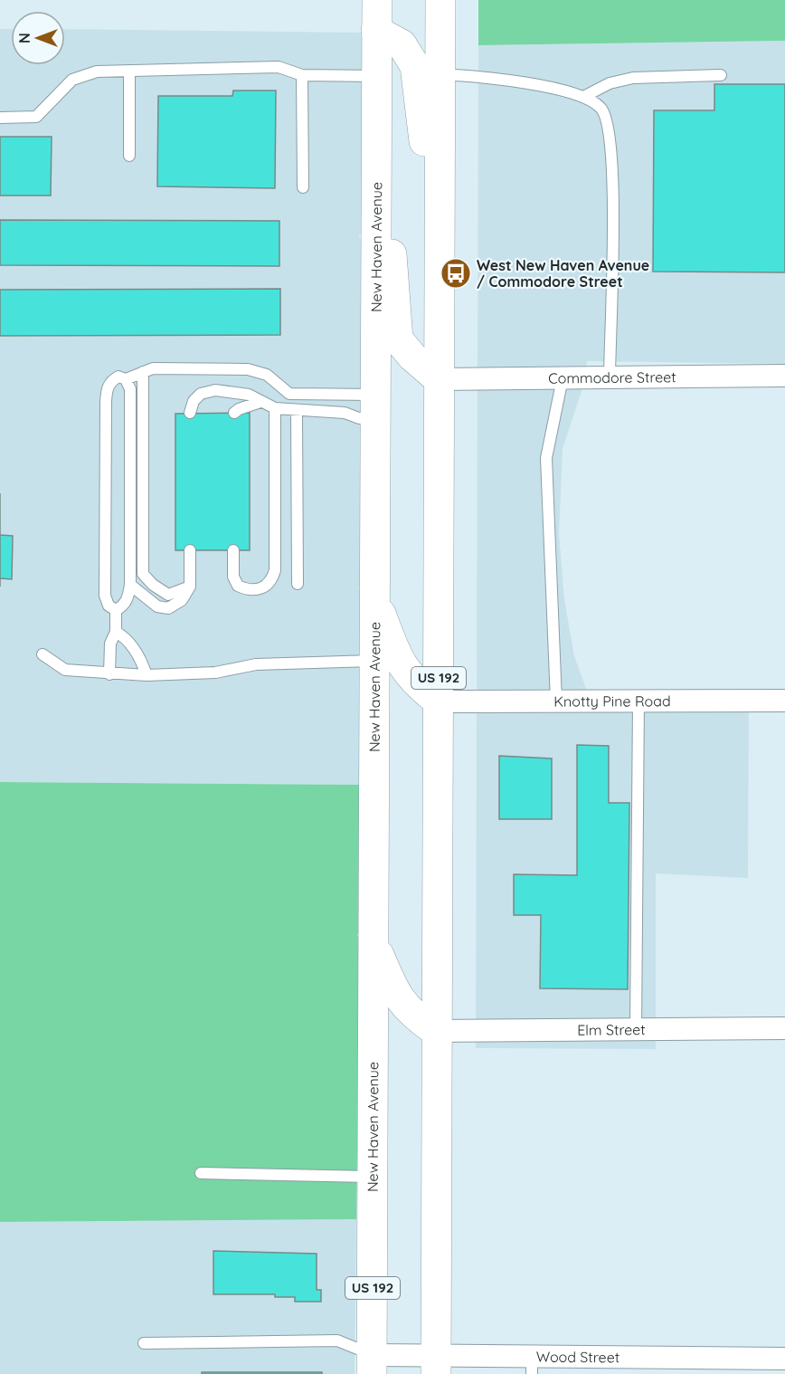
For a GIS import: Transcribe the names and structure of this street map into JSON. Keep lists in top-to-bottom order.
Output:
{
  "streets": {
    "main road": ["New Haven Avenue", "US 192"],
    "street": [
      "Commodore Street",
      "Knotty Pine Road",
      "Elm Street",
      "Wood Street"
    ]
  },
  "crossings": [
    ["New Haven Avenue", "Wood Street"],
    ["Commodore Street", "US 192"],
    ["US 192", "Knotty Pine Road"],
    ["US 192", "Elm Street"],
    ["US 192", "Wood Street"]
  ],
  "places": {
    "bus stop": ["West New Haven Avenue / Commodore Street"]
  },
  "north": "left"
}
